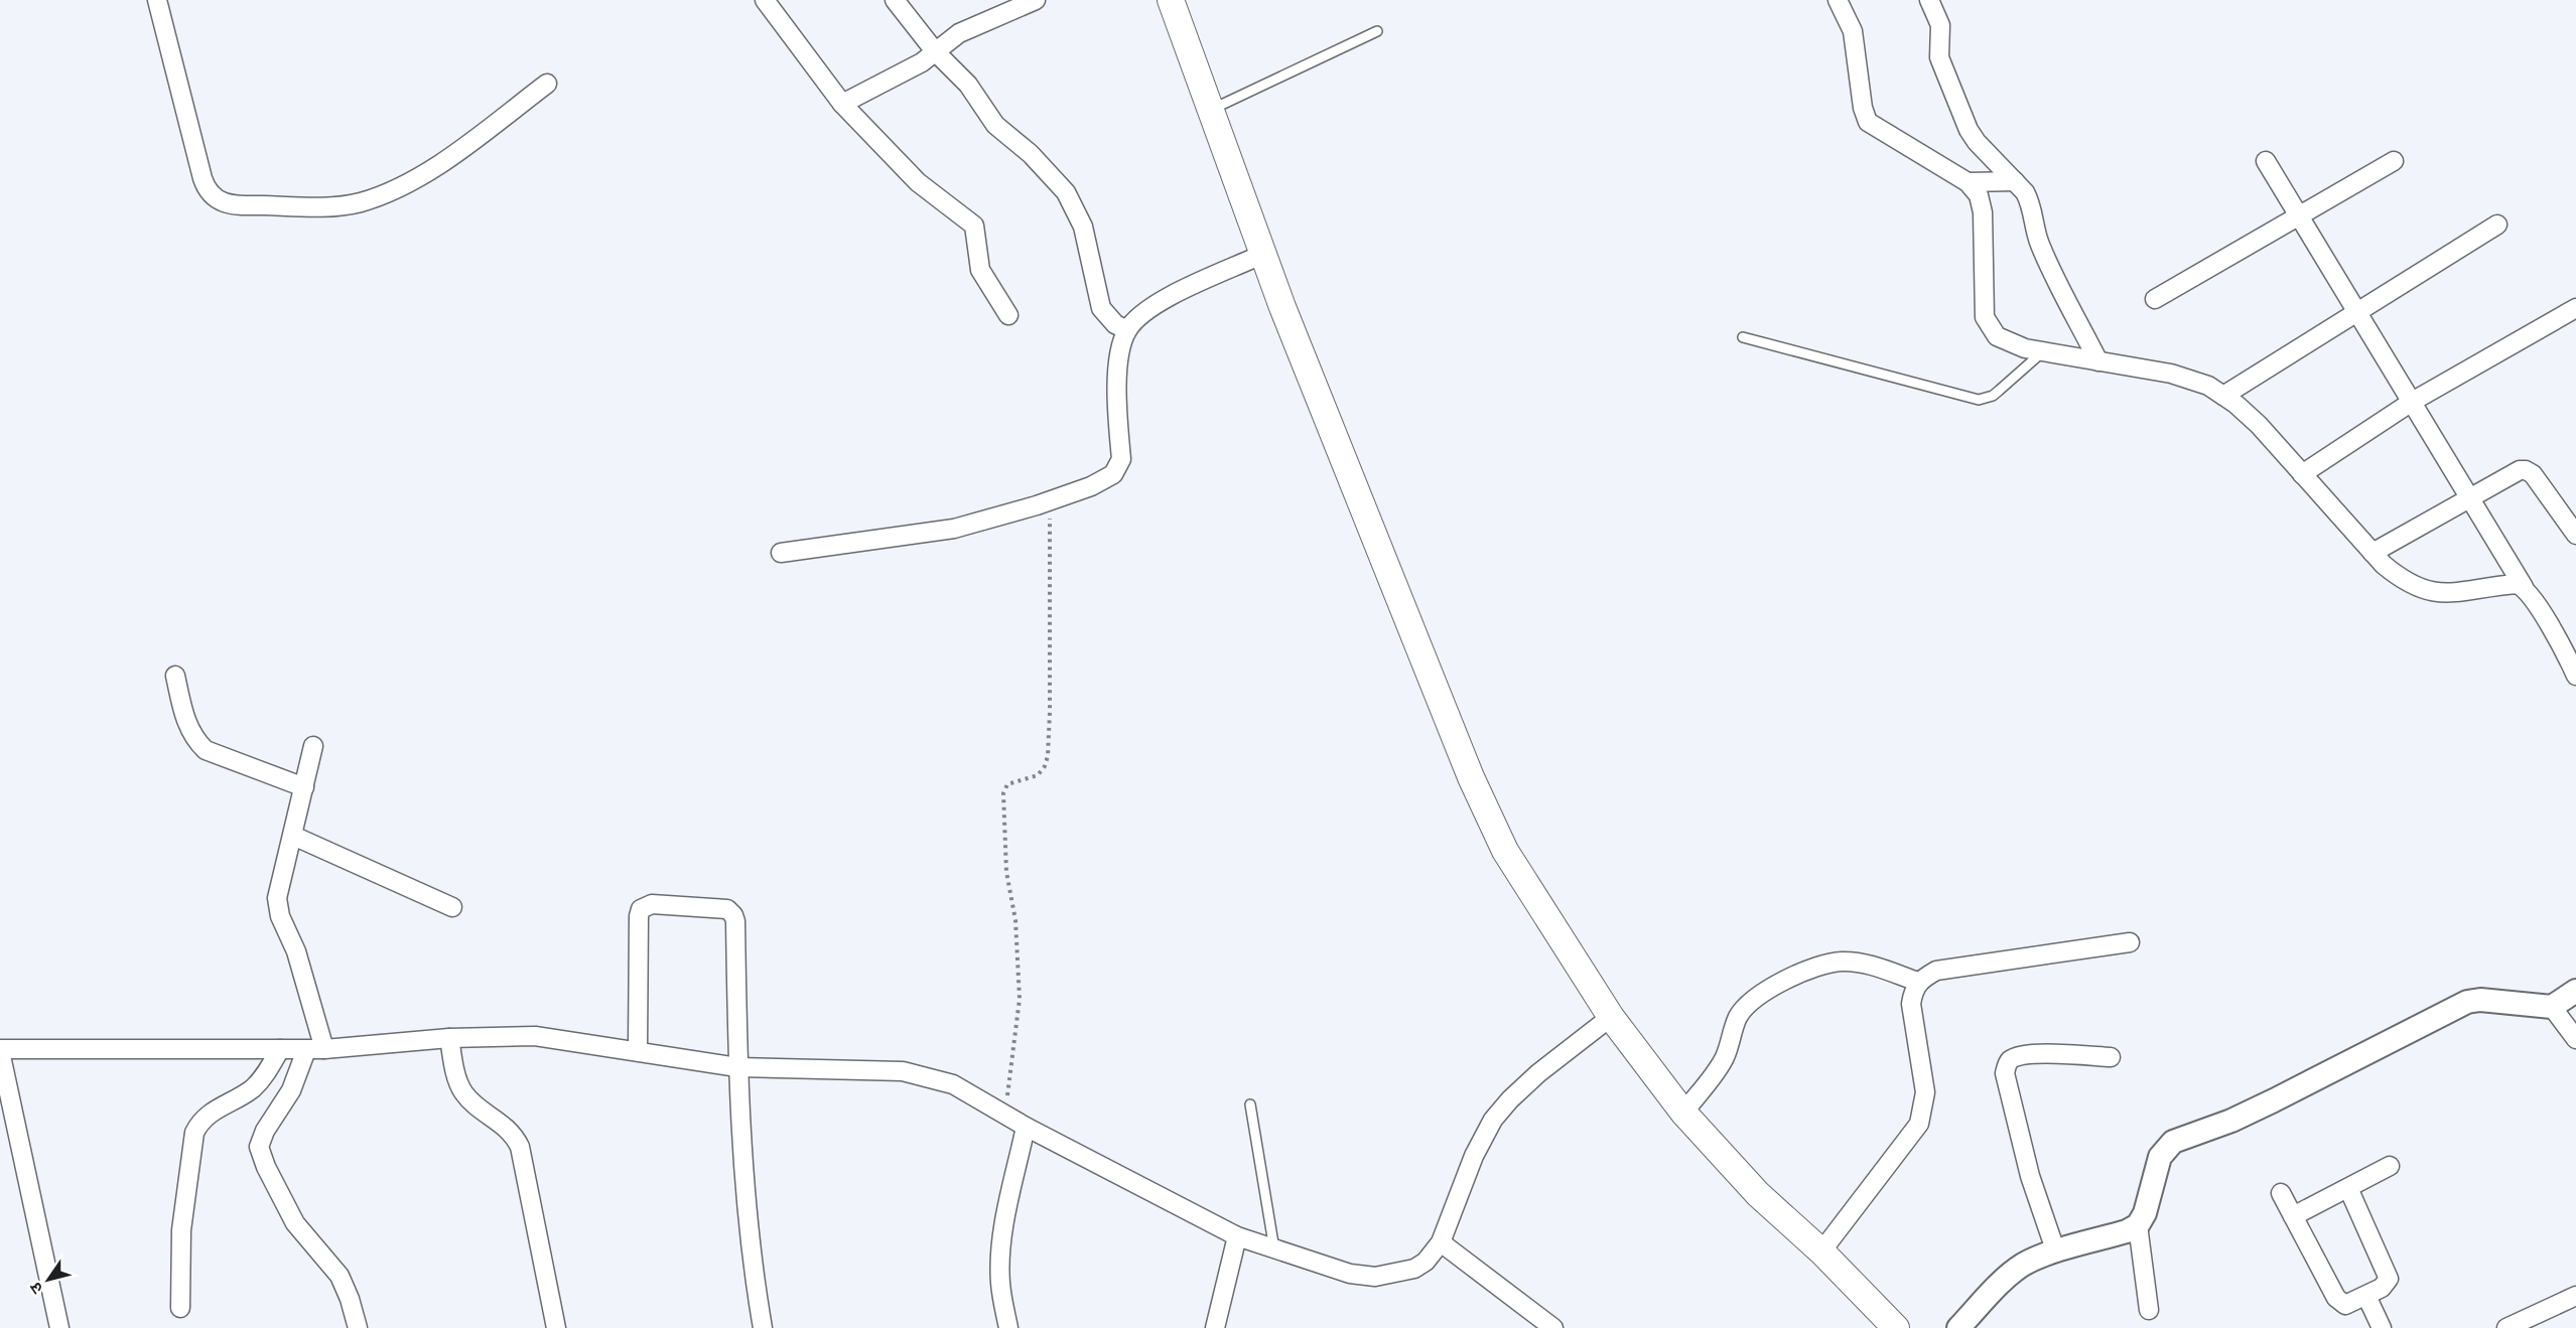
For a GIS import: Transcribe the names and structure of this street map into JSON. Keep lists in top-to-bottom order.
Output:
{
  "north": "bottom left"
}
